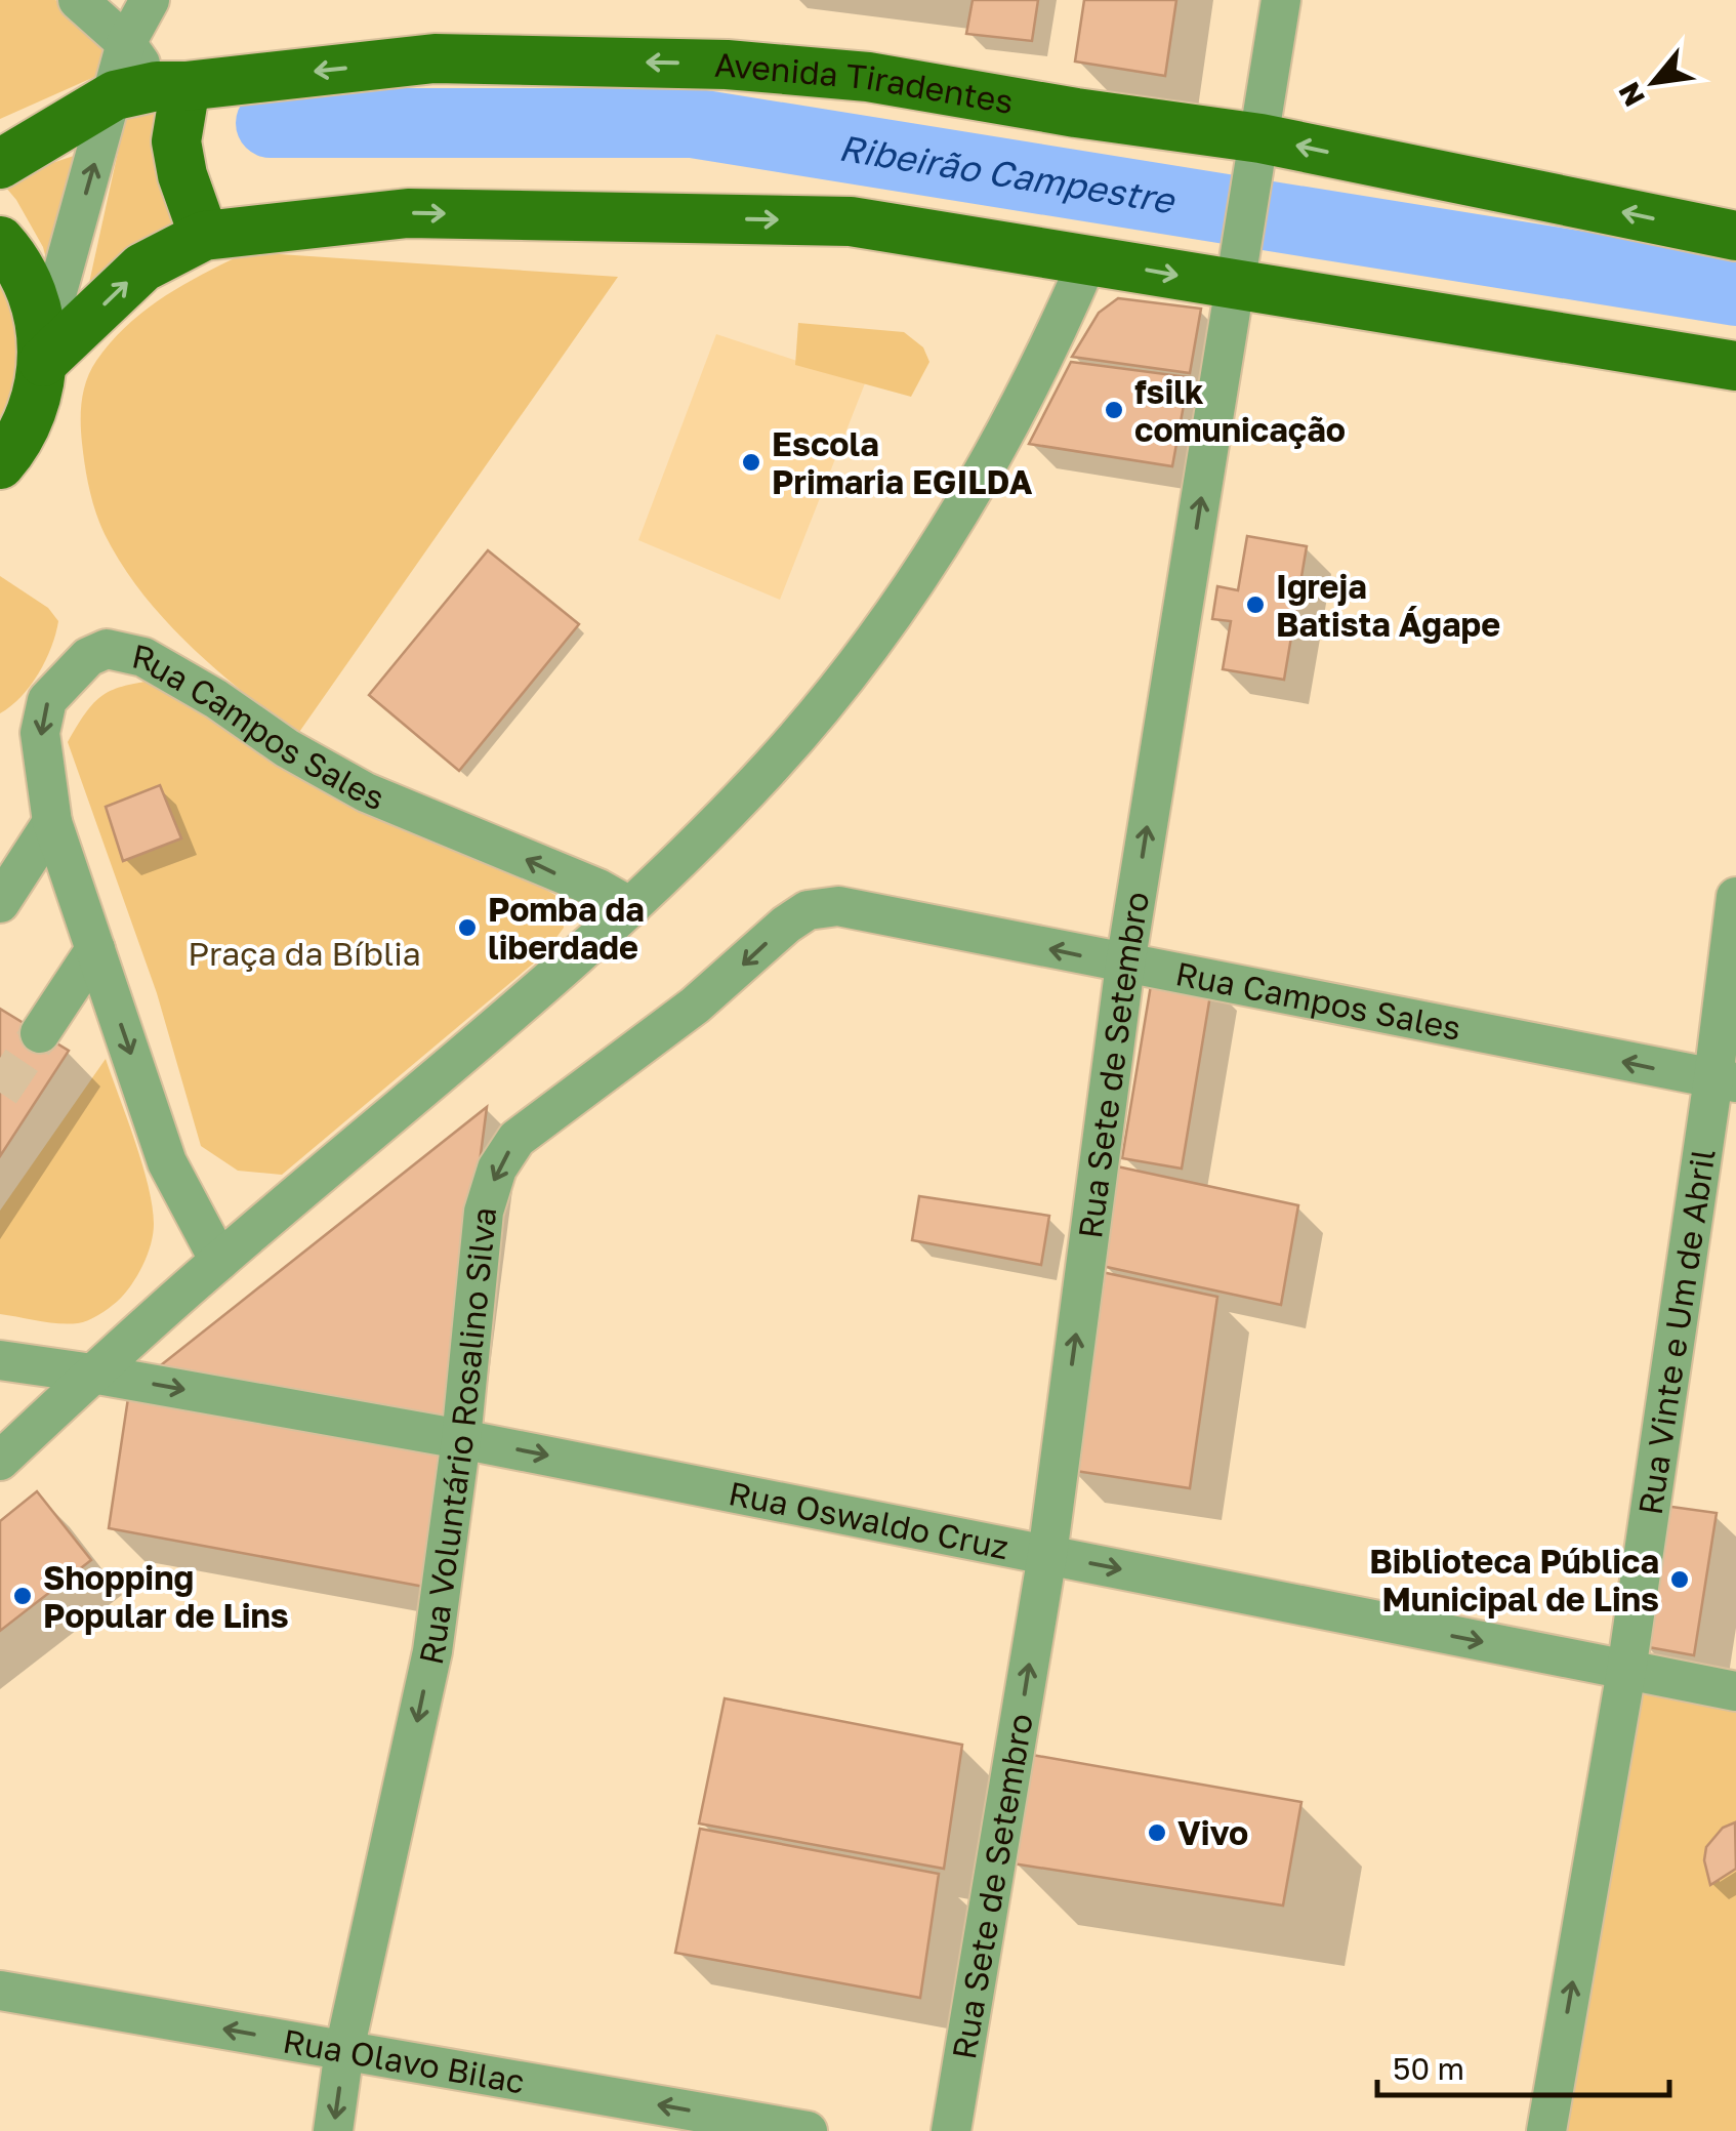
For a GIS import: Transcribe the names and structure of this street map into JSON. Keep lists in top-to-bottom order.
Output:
{
  "streets": {
    "main road": ["Avenida Tiradentes"],
    "street": [
      "Rua Campos Sales",
      "Rua Sete de Setembro",
      "Rua Vinte e Um de Abril",
      "Rua Voluntário Rosalino Silva",
      "Rua Oswaldo Cruz",
      "Rua Olavo Bilac"
    ]
  },
  "crossings": [
    ["Avenida Tiradentes", "Rua Sete de Setembro"],
    ["Rua Campos Sales", "Rua Sete de Setembro"],
    ["Rua Campos Sales", "Rua Vinte e Um de Abril"],
    ["Rua Campos Sales", "Rua Voluntário Rosalino Silva"],
    ["Rua Sete de Setembro", "Rua Oswaldo Cruz"],
    ["Rua Vinte e Um de Abril", "Rua Oswaldo Cruz"],
    ["Rua Voluntário Rosalino Silva", "Rua Oswaldo Cruz"],
    ["Rua Voluntário Rosalino Silva", "Rua Olavo Bilac"]
  ],
  "one_way": [
    "Rua Sete de Setembro",
    "Rua Vinte e Um de Abril",
    "Rua Voluntário Rosalino Silva",
    "Rua Oswaldo Cruz",
    "Rua Olavo Bilac"
  ],
  "water": ["Ribeirão Campestre"],
  "parks": ["Praça da Bíblia"],
  "places": [
    "fsilk comunicação",
    "Escola Primaria EGILDA",
    "Igreja Batista Ágape",
    "Pomba da liberdade",
    "Biblioteca Pública Municipal de Lins",
    "Shopping Popular de Lins",
    "Vivo"
  ],
  "scale_bar": "50 m",
  "north": "bottom left"
}
